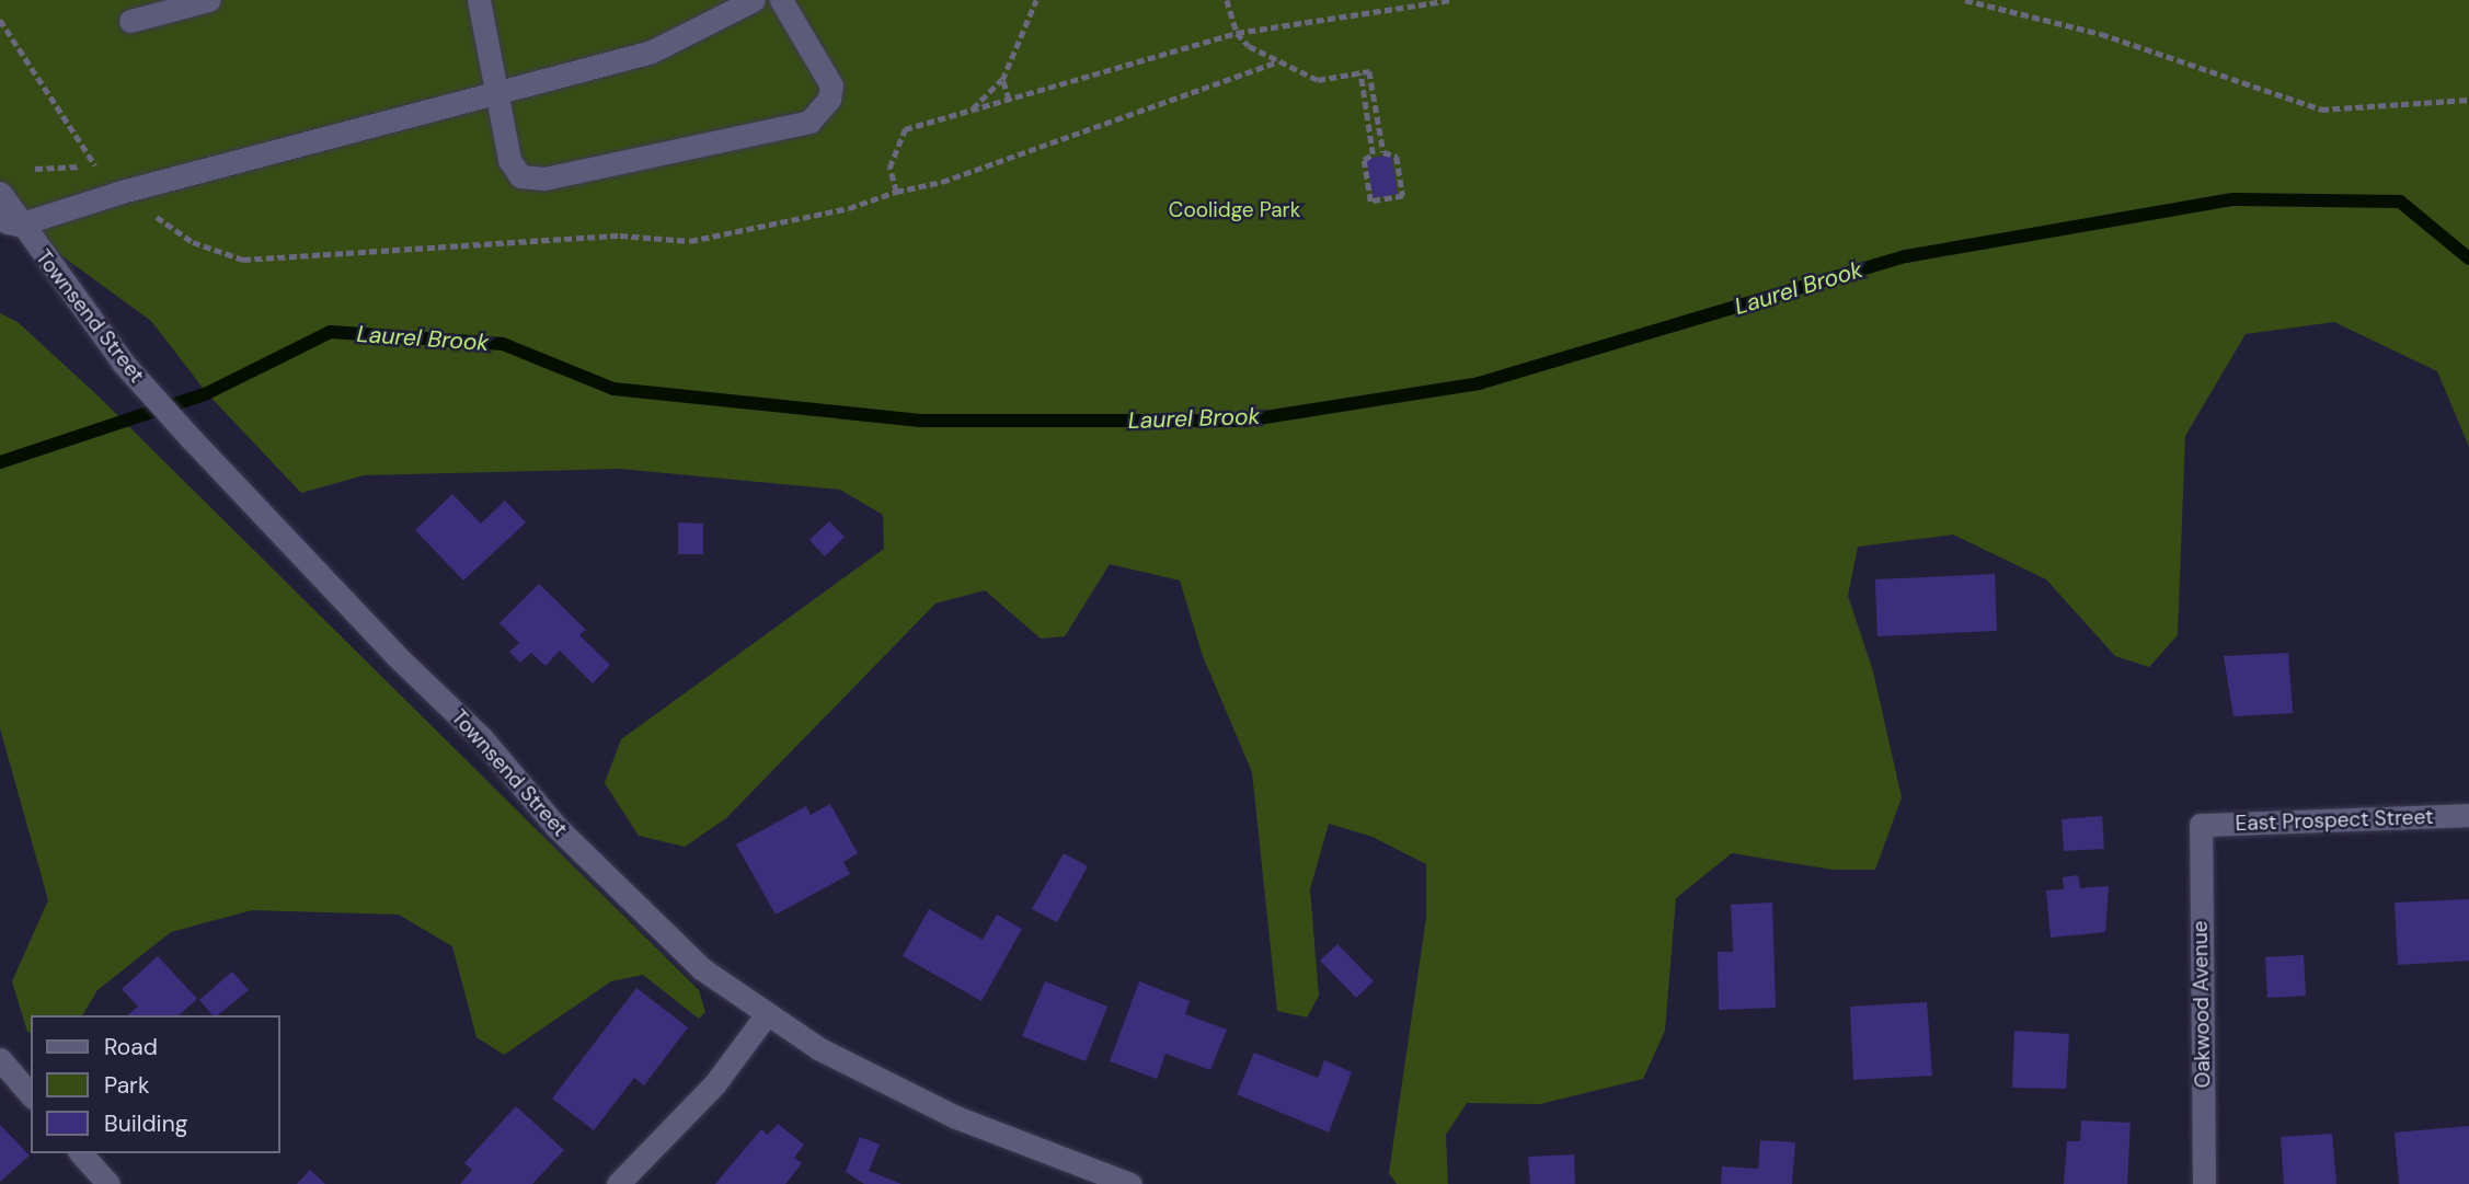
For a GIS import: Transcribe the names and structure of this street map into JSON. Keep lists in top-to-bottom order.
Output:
{
  "streets": {
    "street": ["Townsend Street", "East Prospect Street", "Oakwood Avenue"]
  },
  "crossings": [
    ["East Prospect Street", "Oakwood Avenue"]
  ],
  "water": ["Laurel Brook"],
  "parks": ["Coolidge Park"],
  "legend": ["Road", "Park", "Building"]
}
